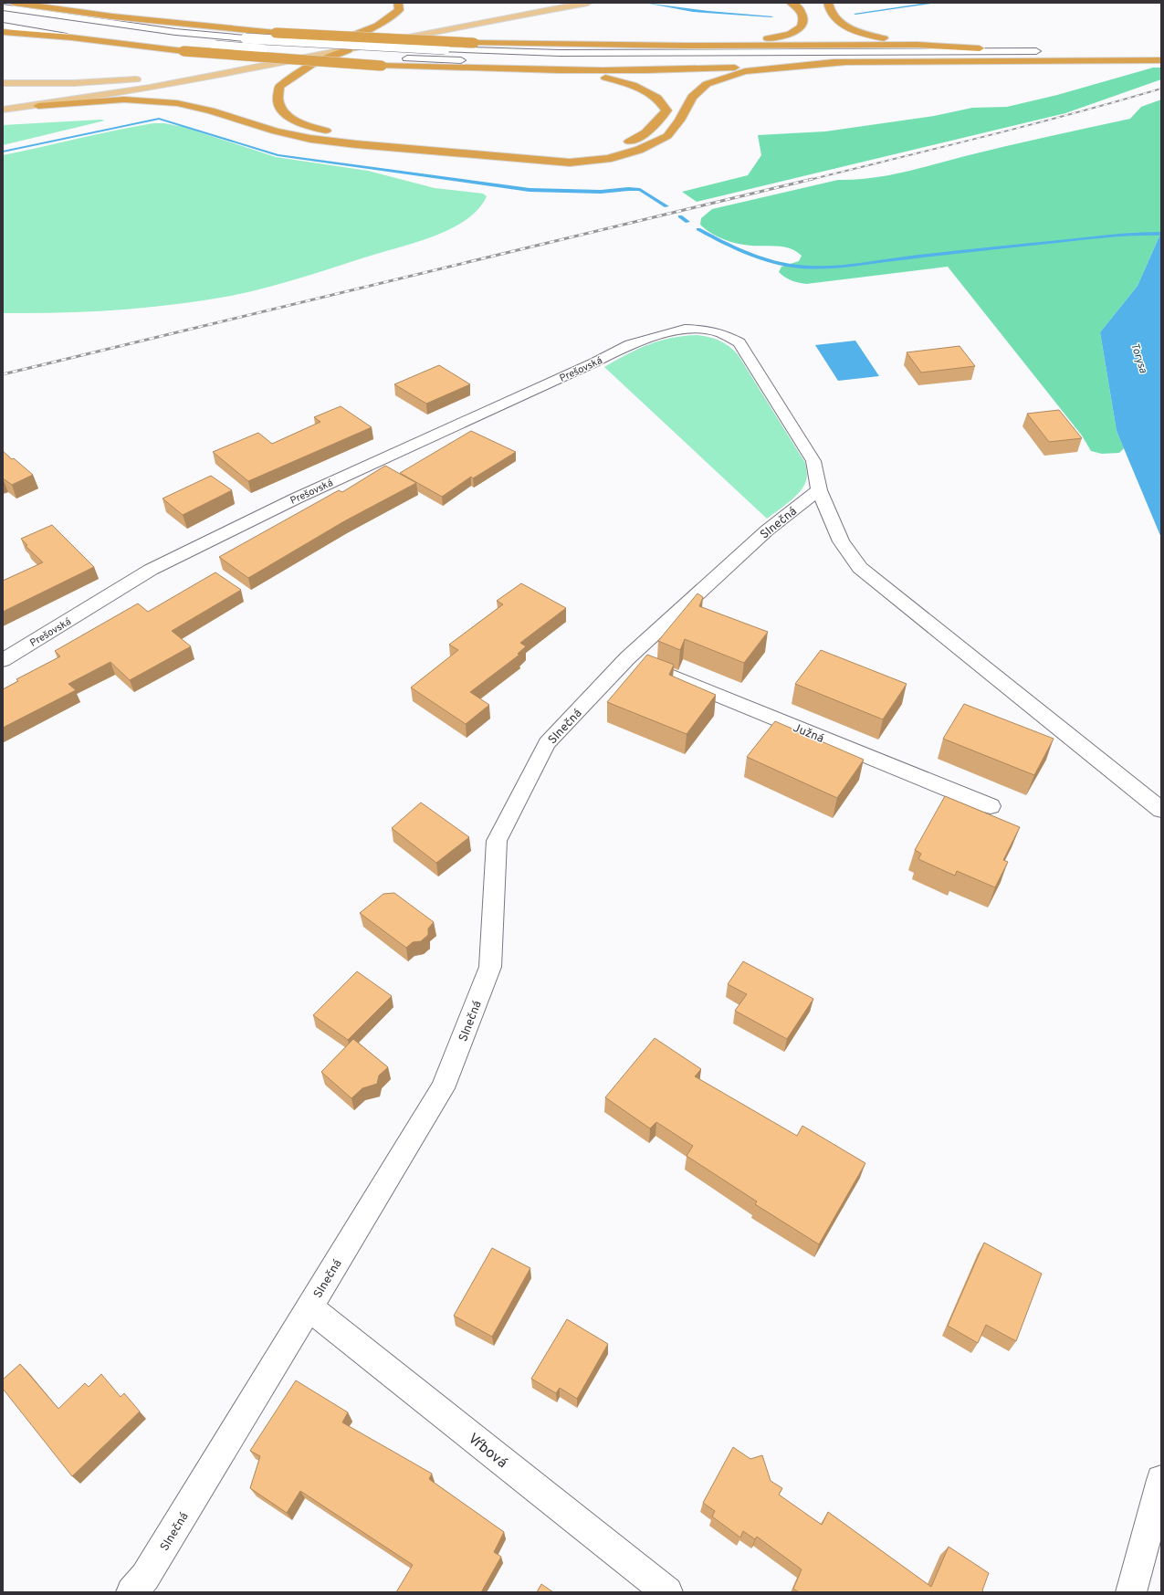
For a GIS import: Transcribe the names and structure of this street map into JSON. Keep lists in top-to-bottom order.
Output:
{
  "streets": {
    "street": [
      "Prešovská",
      "Slnečná",
      "Južná",
      "Vŕbová"
    ]
  },
  "crossings": [
    ["Prešovská", "Slnečná"],
    ["Slnečná", "Južná"],
    ["Slnečná", "Vŕbová"]
  ],
  "water": ["Torysa"]
}
